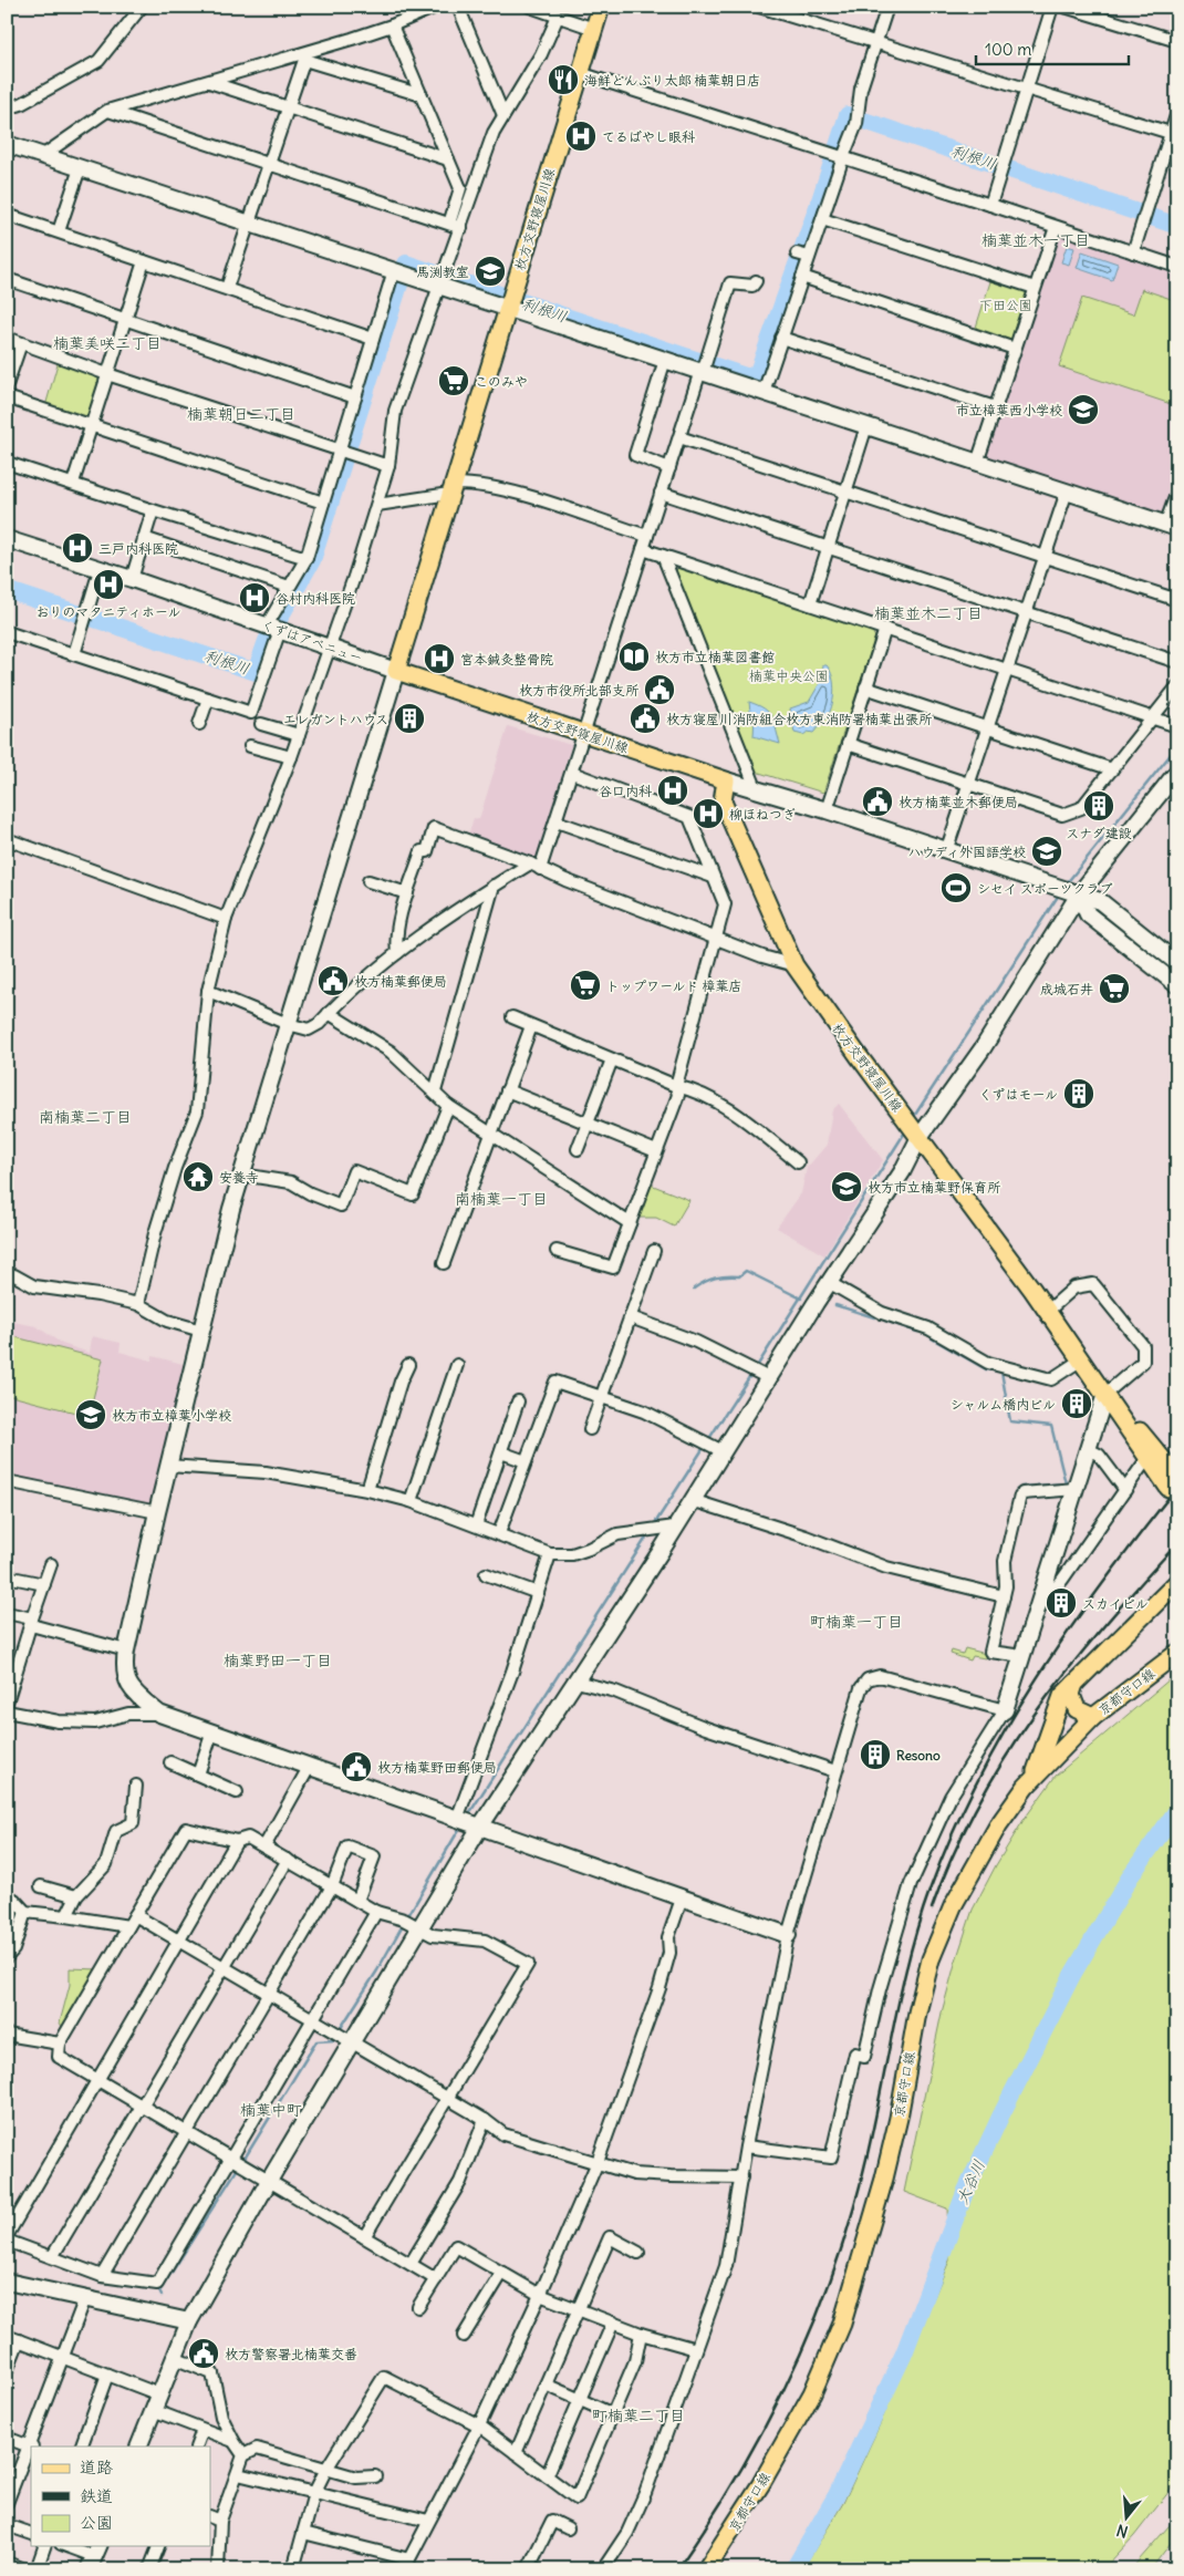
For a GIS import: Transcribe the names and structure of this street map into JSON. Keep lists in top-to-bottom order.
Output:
{
  "streets": {
    "main road": ["枚方交野寝屋川線", "京都守口線"],
    "street": ["くずはアベニュー"]
  },
  "crossings": [
    ["枚方交野寝屋川線", "くずはアベニュー"]
  ],
  "districts": [
    "楠葉並木一丁目",
    "楠葉美咲二丁目",
    "楠葉朝日二丁目",
    "楠葉並木二丁目",
    "南楠葉二丁目",
    "南楠葉一丁目",
    "町楠葉一丁目",
    "楠葉野田一丁目",
    "楠葉中町",
    "町楠葉二丁目"
  ],
  "water": ["利根川", "大谷川"],
  "parks": ["下田公園", "楠葉中央公園"],
  "places": {
    "restaurant": ["海鮮どんぶり太郎 楠葉朝日店"],
    "hospital": [
      "てるばやし眼科",
      "三戸内科医院",
      "おりのマタニティホール",
      "谷村内科医院",
      "宮本鍼灸整骨院",
      "谷口内科",
      "柳ほねつぎ"
    ],
    "school or university": [
      "馬渕教室",
      "市立樟葉西小学校",
      "ハウディ外国語学校",
      "枚方市立楠葉野保育所",
      "枚方市立樟葉小学校"
    ],
    "supermarket": ["このみや", "トップワールド 樟葉店", "成城石井"],
    "library": ["枚方市立楠葉図書館"],
    "public building": [
      "枚方市役所北部支所",
      "枚方寝屋川消防組合枚方東消防署楠葉出張所",
      "枚方楠葉並木郵便局",
      "枚方楠葉郵便局",
      "枚方楠葉野田郵便局",
      "枚方警察署北楠葉交番"
    ],
    "building": [
      "エレガントハウス",
      "スナダ建設",
      "くずはモール",
      "シャルム橋内ビル",
      "スカイビル",
      "Resono"
    ],
    "sports": ["シセイ スポーツクラブ"],
    "temple": ["安養寺"]
  },
  "legend": ["道路", "鉄道", "公園"],
  "scale_bar": "100 m",
  "north": "bottom"
}
